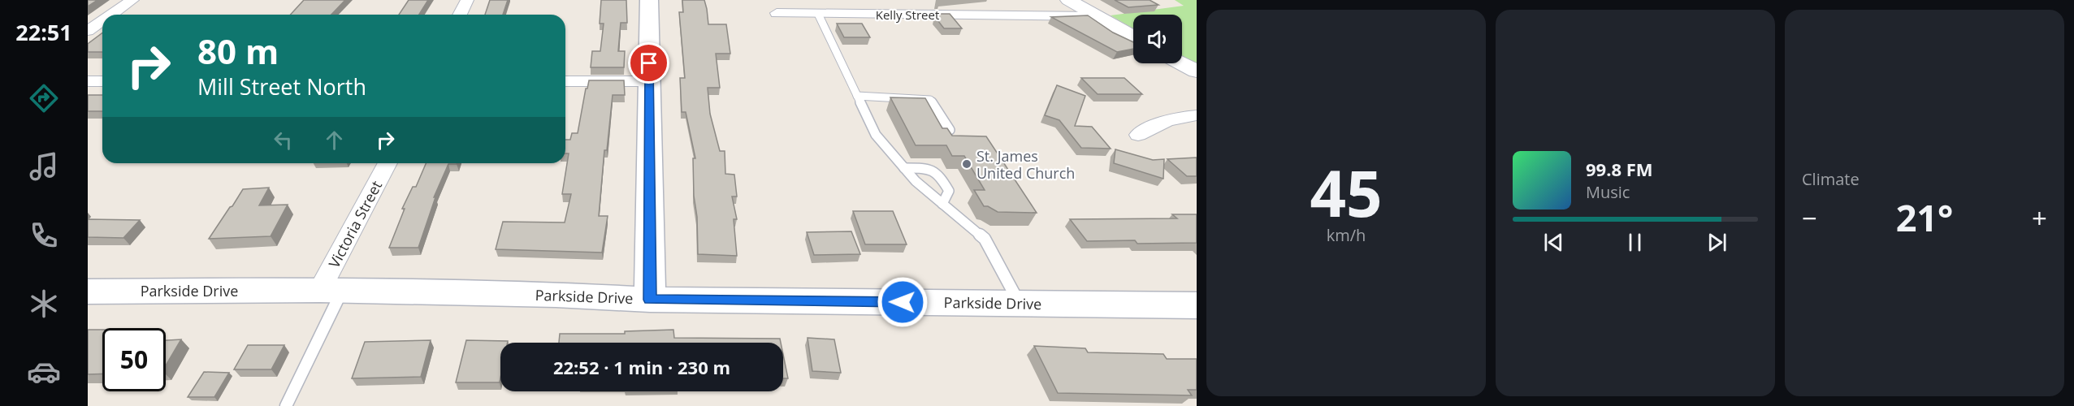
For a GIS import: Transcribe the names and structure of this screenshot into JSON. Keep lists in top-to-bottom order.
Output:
{
  "streets": {
    "main road": ["Parkside Drive"],
    "street": ["Kelly Street", "Victoria Street"]
  },
  "crossings": [
    ["Victoria Street", "Parkside Drive"]
  ],
  "places": ["St. James United Church"],
  "page": {
    "tabs": "22:51",
    "tile": [
      ["45", "km/h"],
      "Climate"
    ],
    "turn": ["80 m", "Mill Street North"],
    "song": ["99.8 FM", "Music"],
    "heat": ["−", "21°", "+"],
    "limit": "50",
    "trip": "22:52 · 1 min · 230 m"
  }
}
